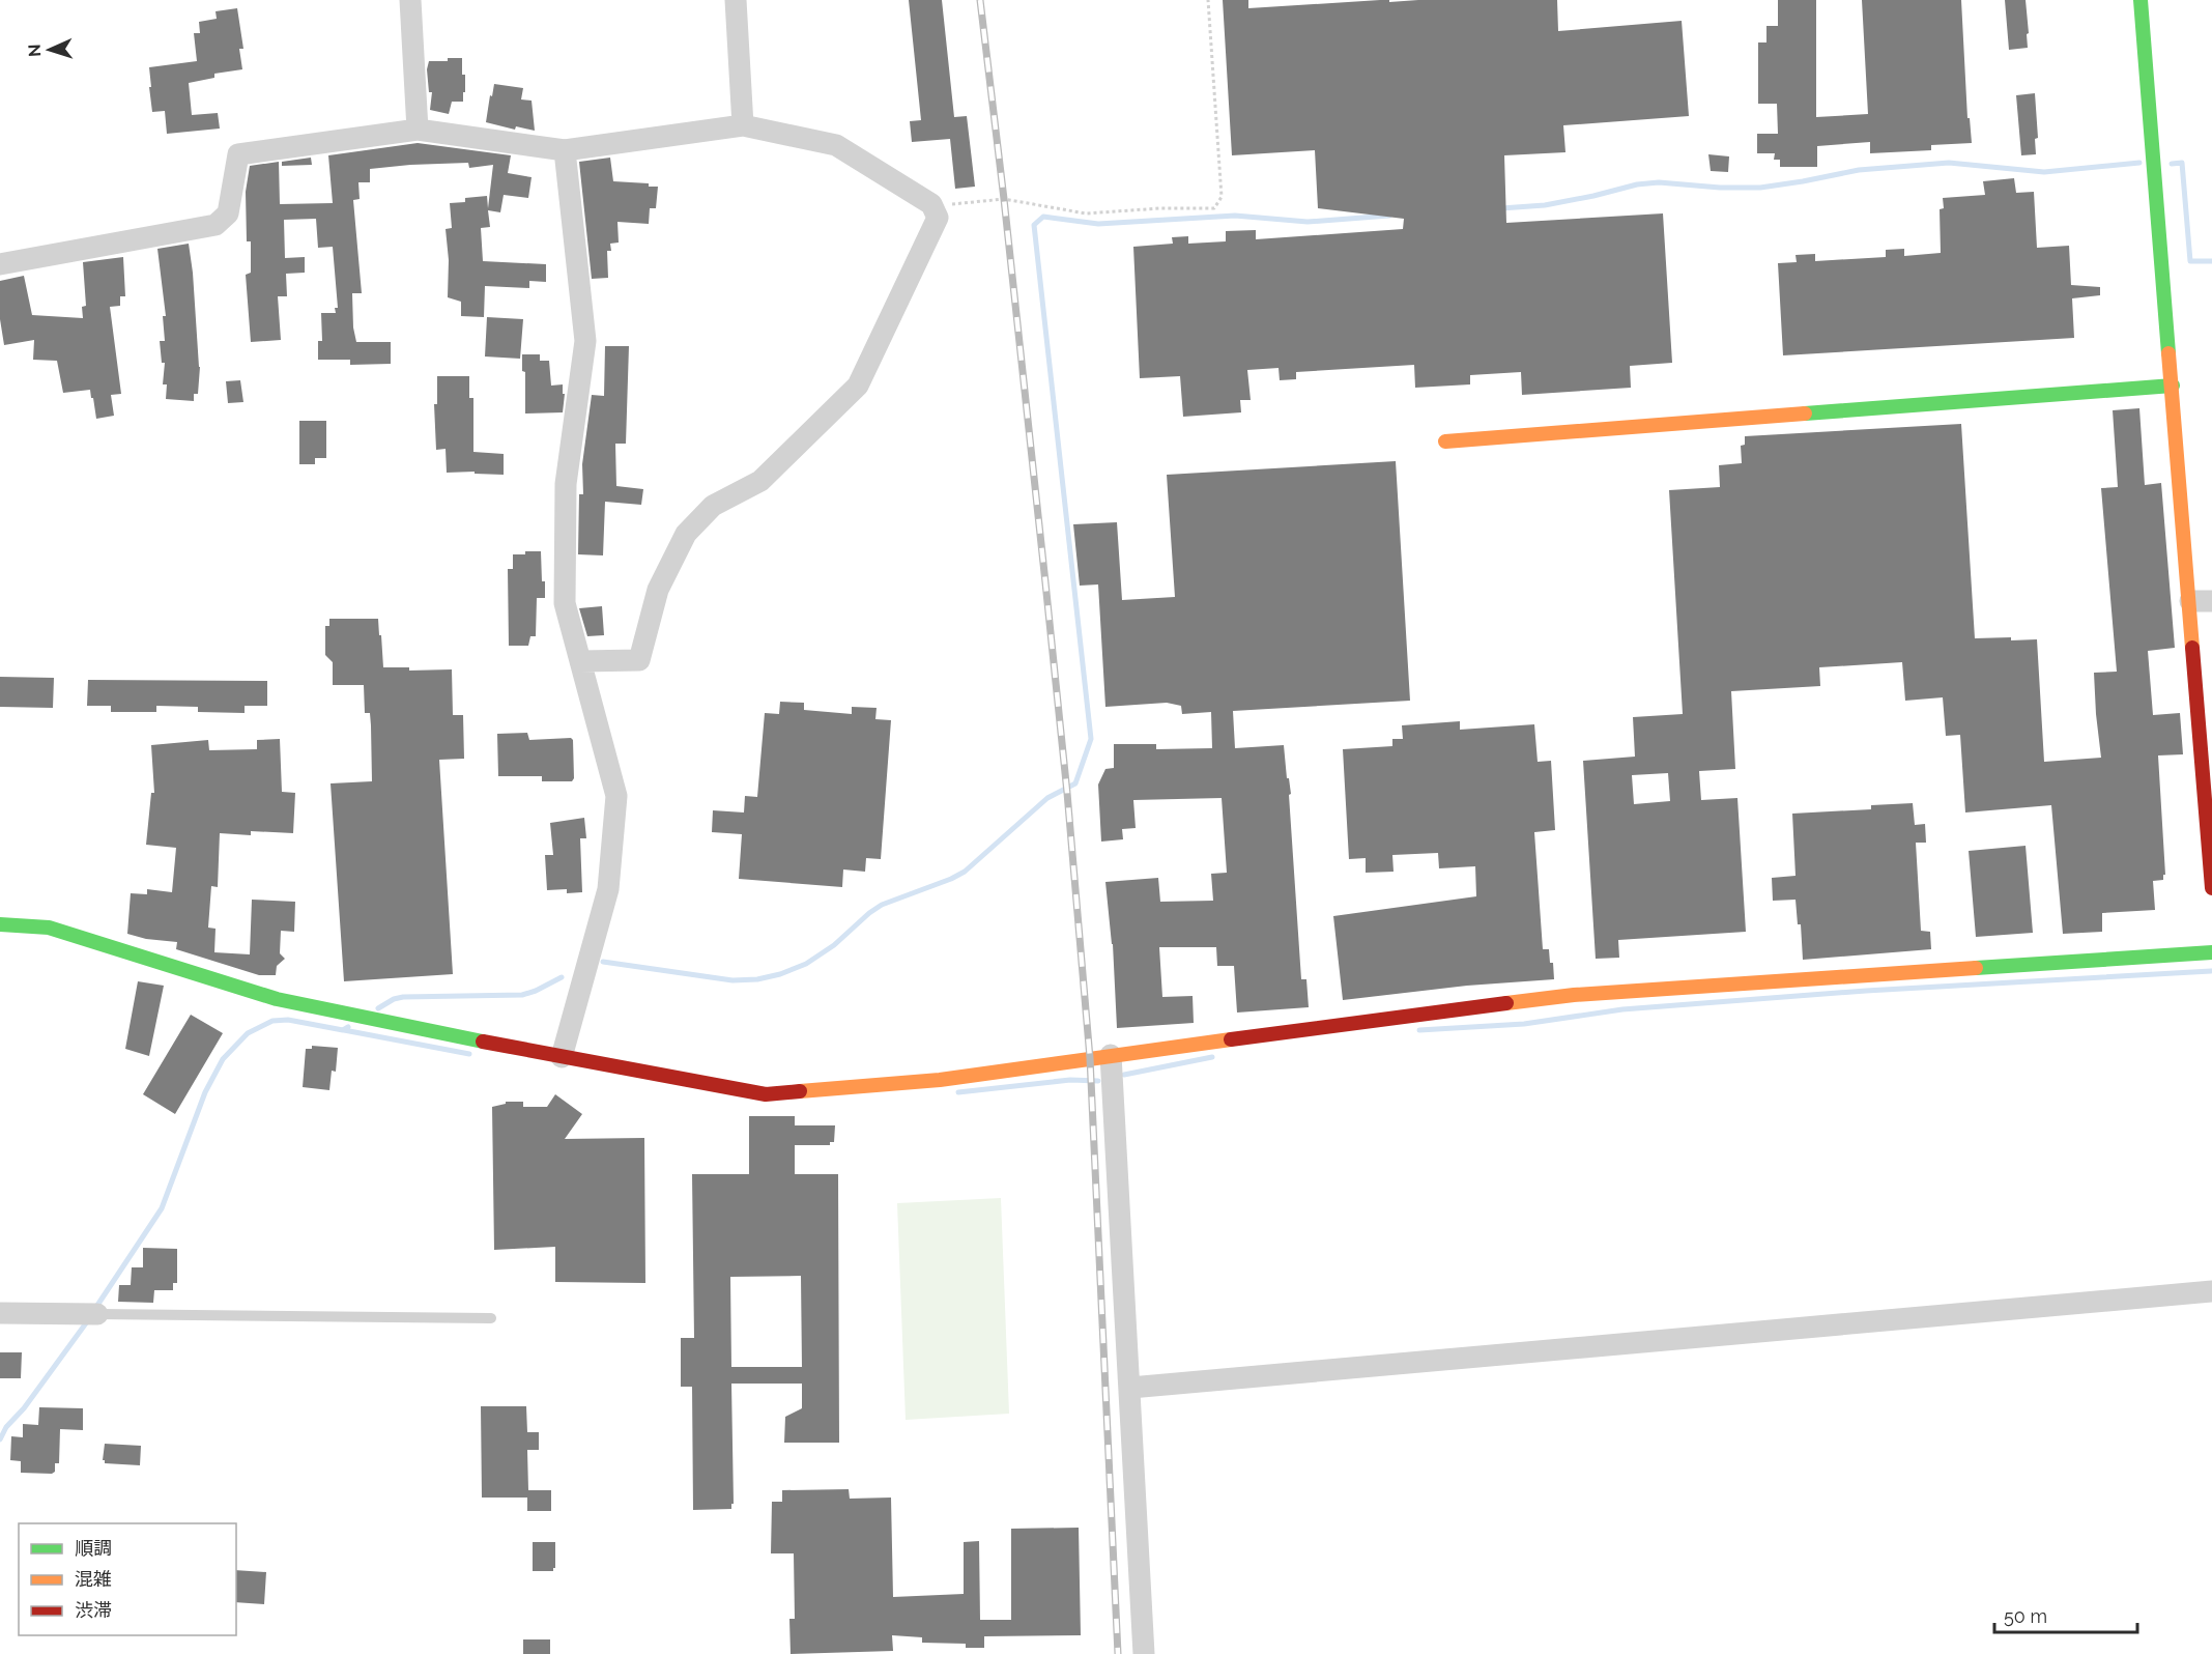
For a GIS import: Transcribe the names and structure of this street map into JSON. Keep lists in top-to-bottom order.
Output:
{
  "legend": ["順調", "混雑", "渋滞"],
  "scale_bar": "50 m",
  "north": "left"
}
